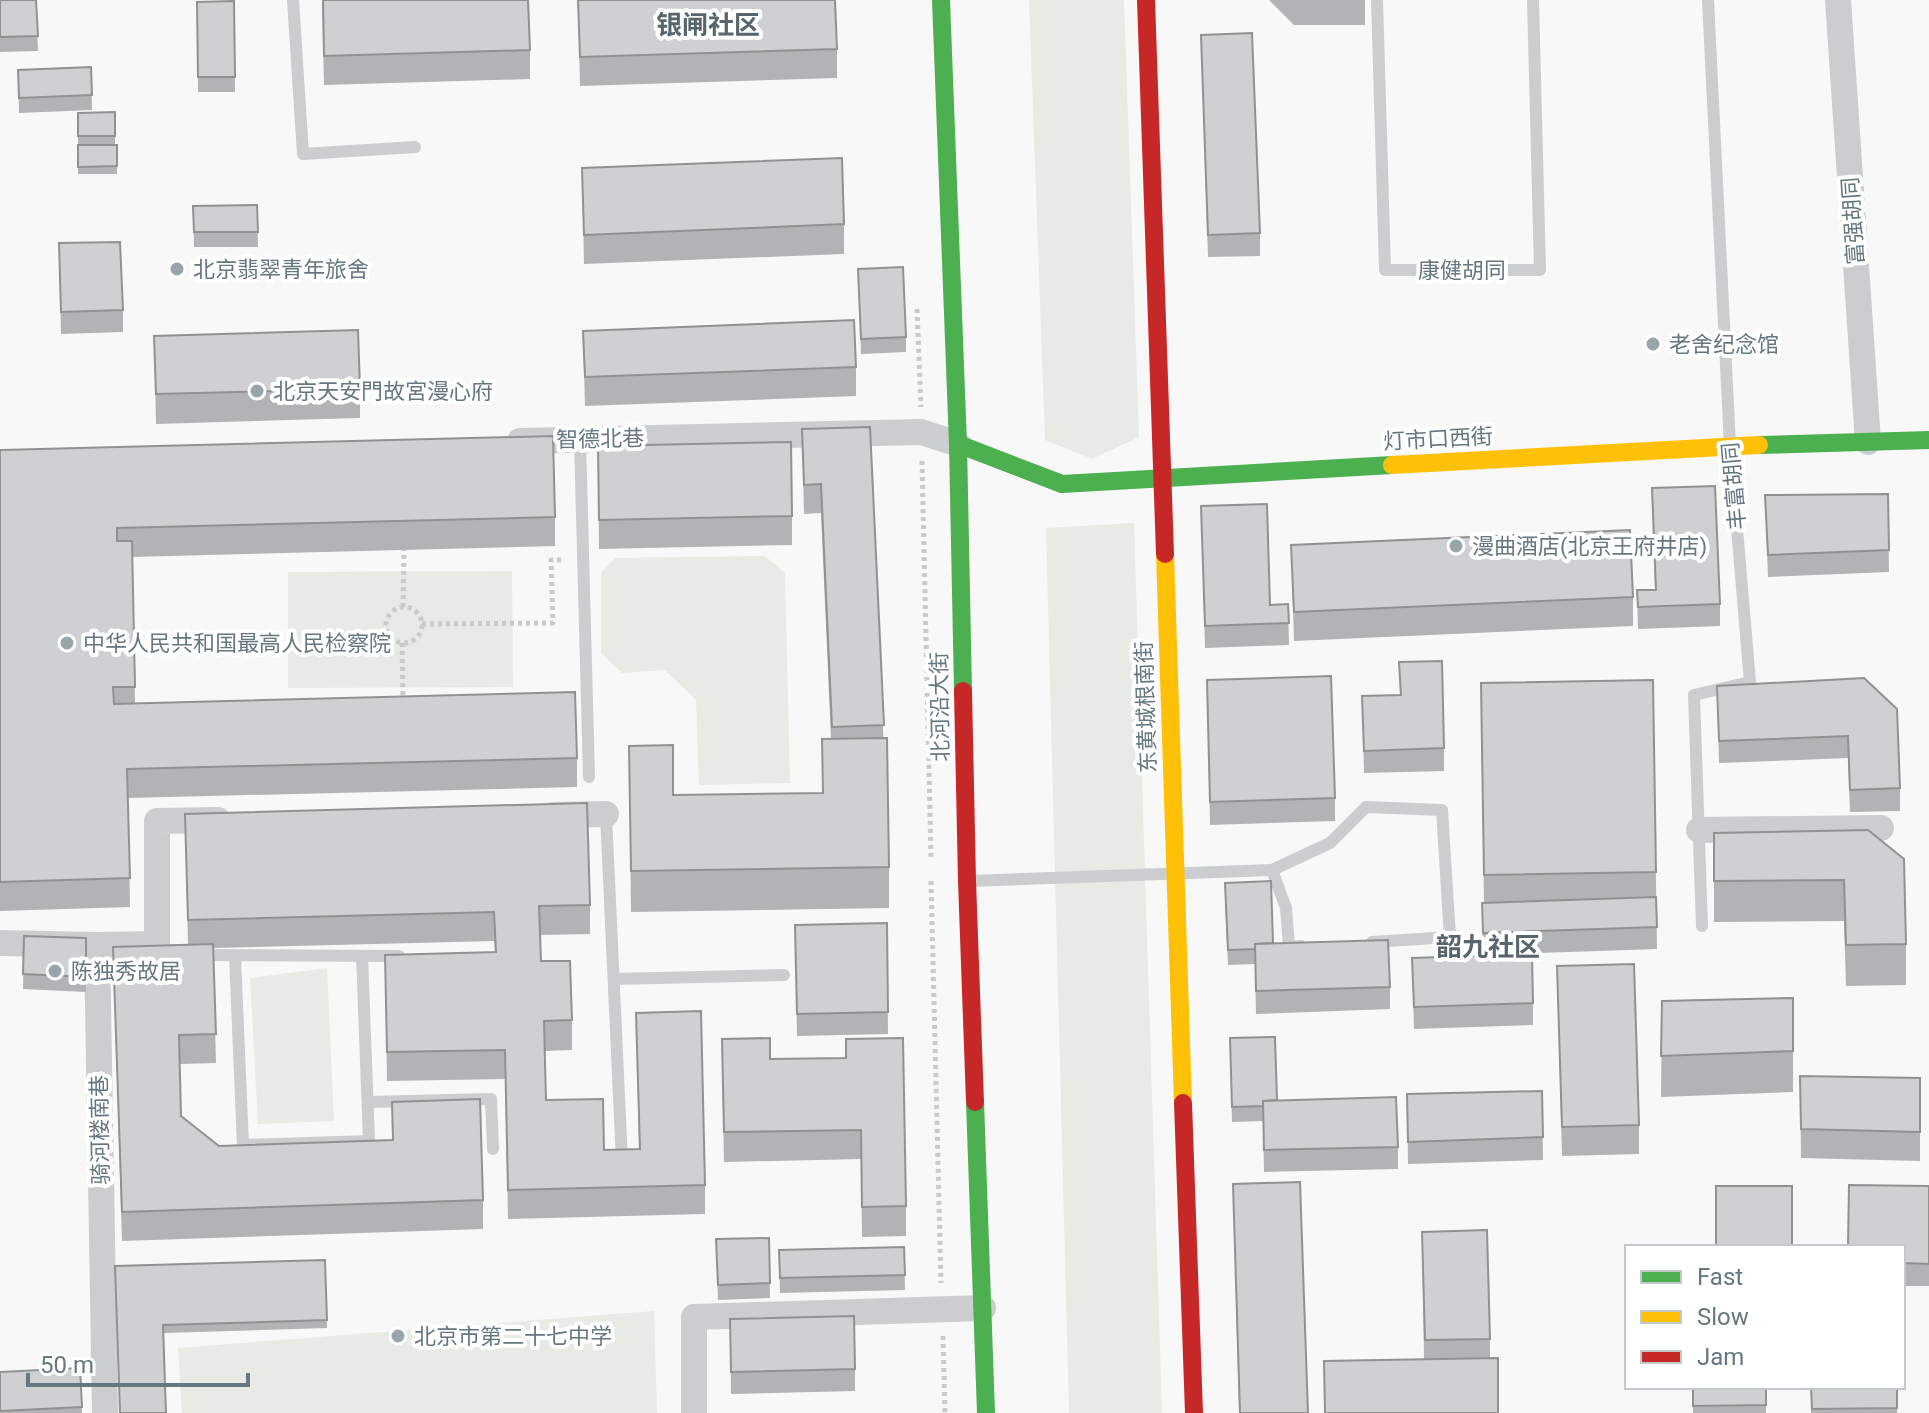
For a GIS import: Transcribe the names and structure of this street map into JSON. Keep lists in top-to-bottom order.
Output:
{
  "streets": {
    "street": [
      "富强胡同",
      "智德北巷",
      "灯市口西街",
      "北河沿大街",
      "东黄城根南街",
      "骑河楼南巷"
    ],
    "lane": ["康健胡同", "丰富胡同"]
  },
  "crossings": [
    ["富强胡同", "灯市口西街"],
    ["智德北巷", "灯市口西街"],
    ["智德北巷", "北河沿大街"],
    ["灯市口西街", "丰富胡同"],
    ["灯市口西街", "北河沿大街"],
    ["灯市口西街", "东黄城根南街"]
  ],
  "districts": ["银闸社区", "韶九社区"],
  "places": [
    "北京翡翠青年旅舍",
    "老舍纪念馆",
    "北京天安門故宮漫心府",
    "漫曲酒店(北京王府井店)",
    "中华人民共和国最高人民检察院",
    "陈独秀故居",
    "北京市第二十七中学"
  ],
  "legend": ["Fast", "Slow", "Jam"],
  "scale_bar": "50 m"
}
